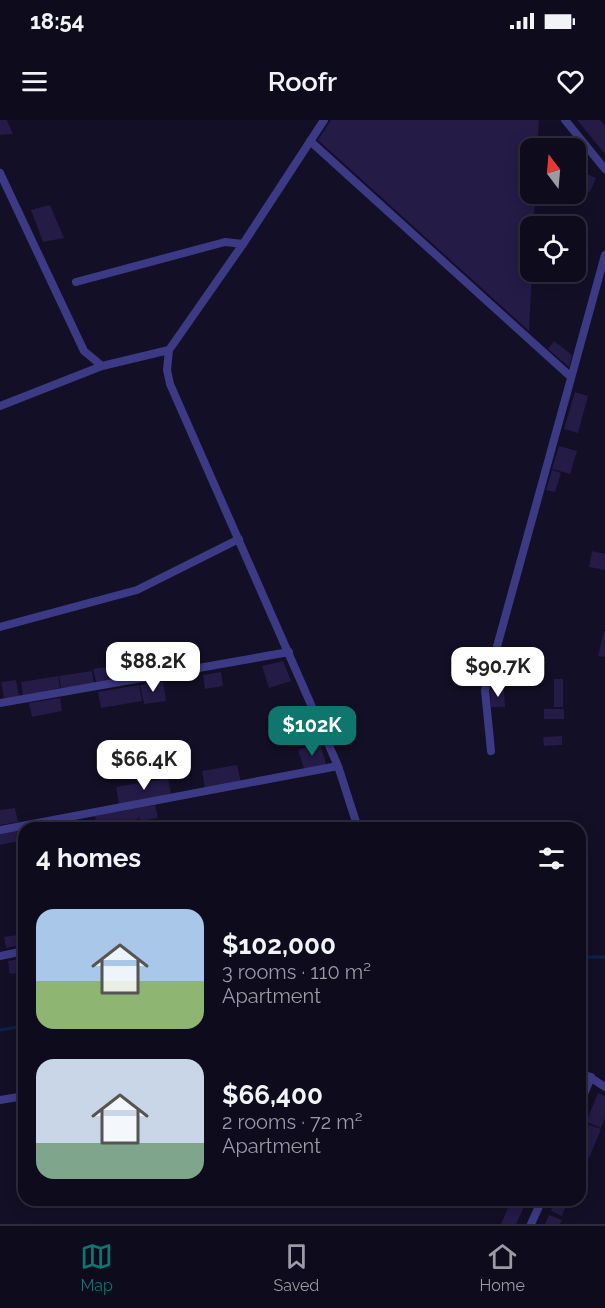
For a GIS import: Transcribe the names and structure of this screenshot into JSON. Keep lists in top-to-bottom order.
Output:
{
  "north": "top",
  "page": {
    "status": "18:54",
    "header": "Roofr",
    "price": [
      "$88.2K",
      "$90.7K",
      "$102K",
      "$66.4K"
    ],
    "heading": "4 homes",
    "list": [
      {
        "name": "$102,000",
        "note": "3 rooms · 110 m² · Apartment"
      },
      {
        "name": "$66,400",
        "note": "2 rooms · 72 m² · Apartment"
      }
    ],
    "tabs": ["Map", "Saved", "Home"]
  }
}
